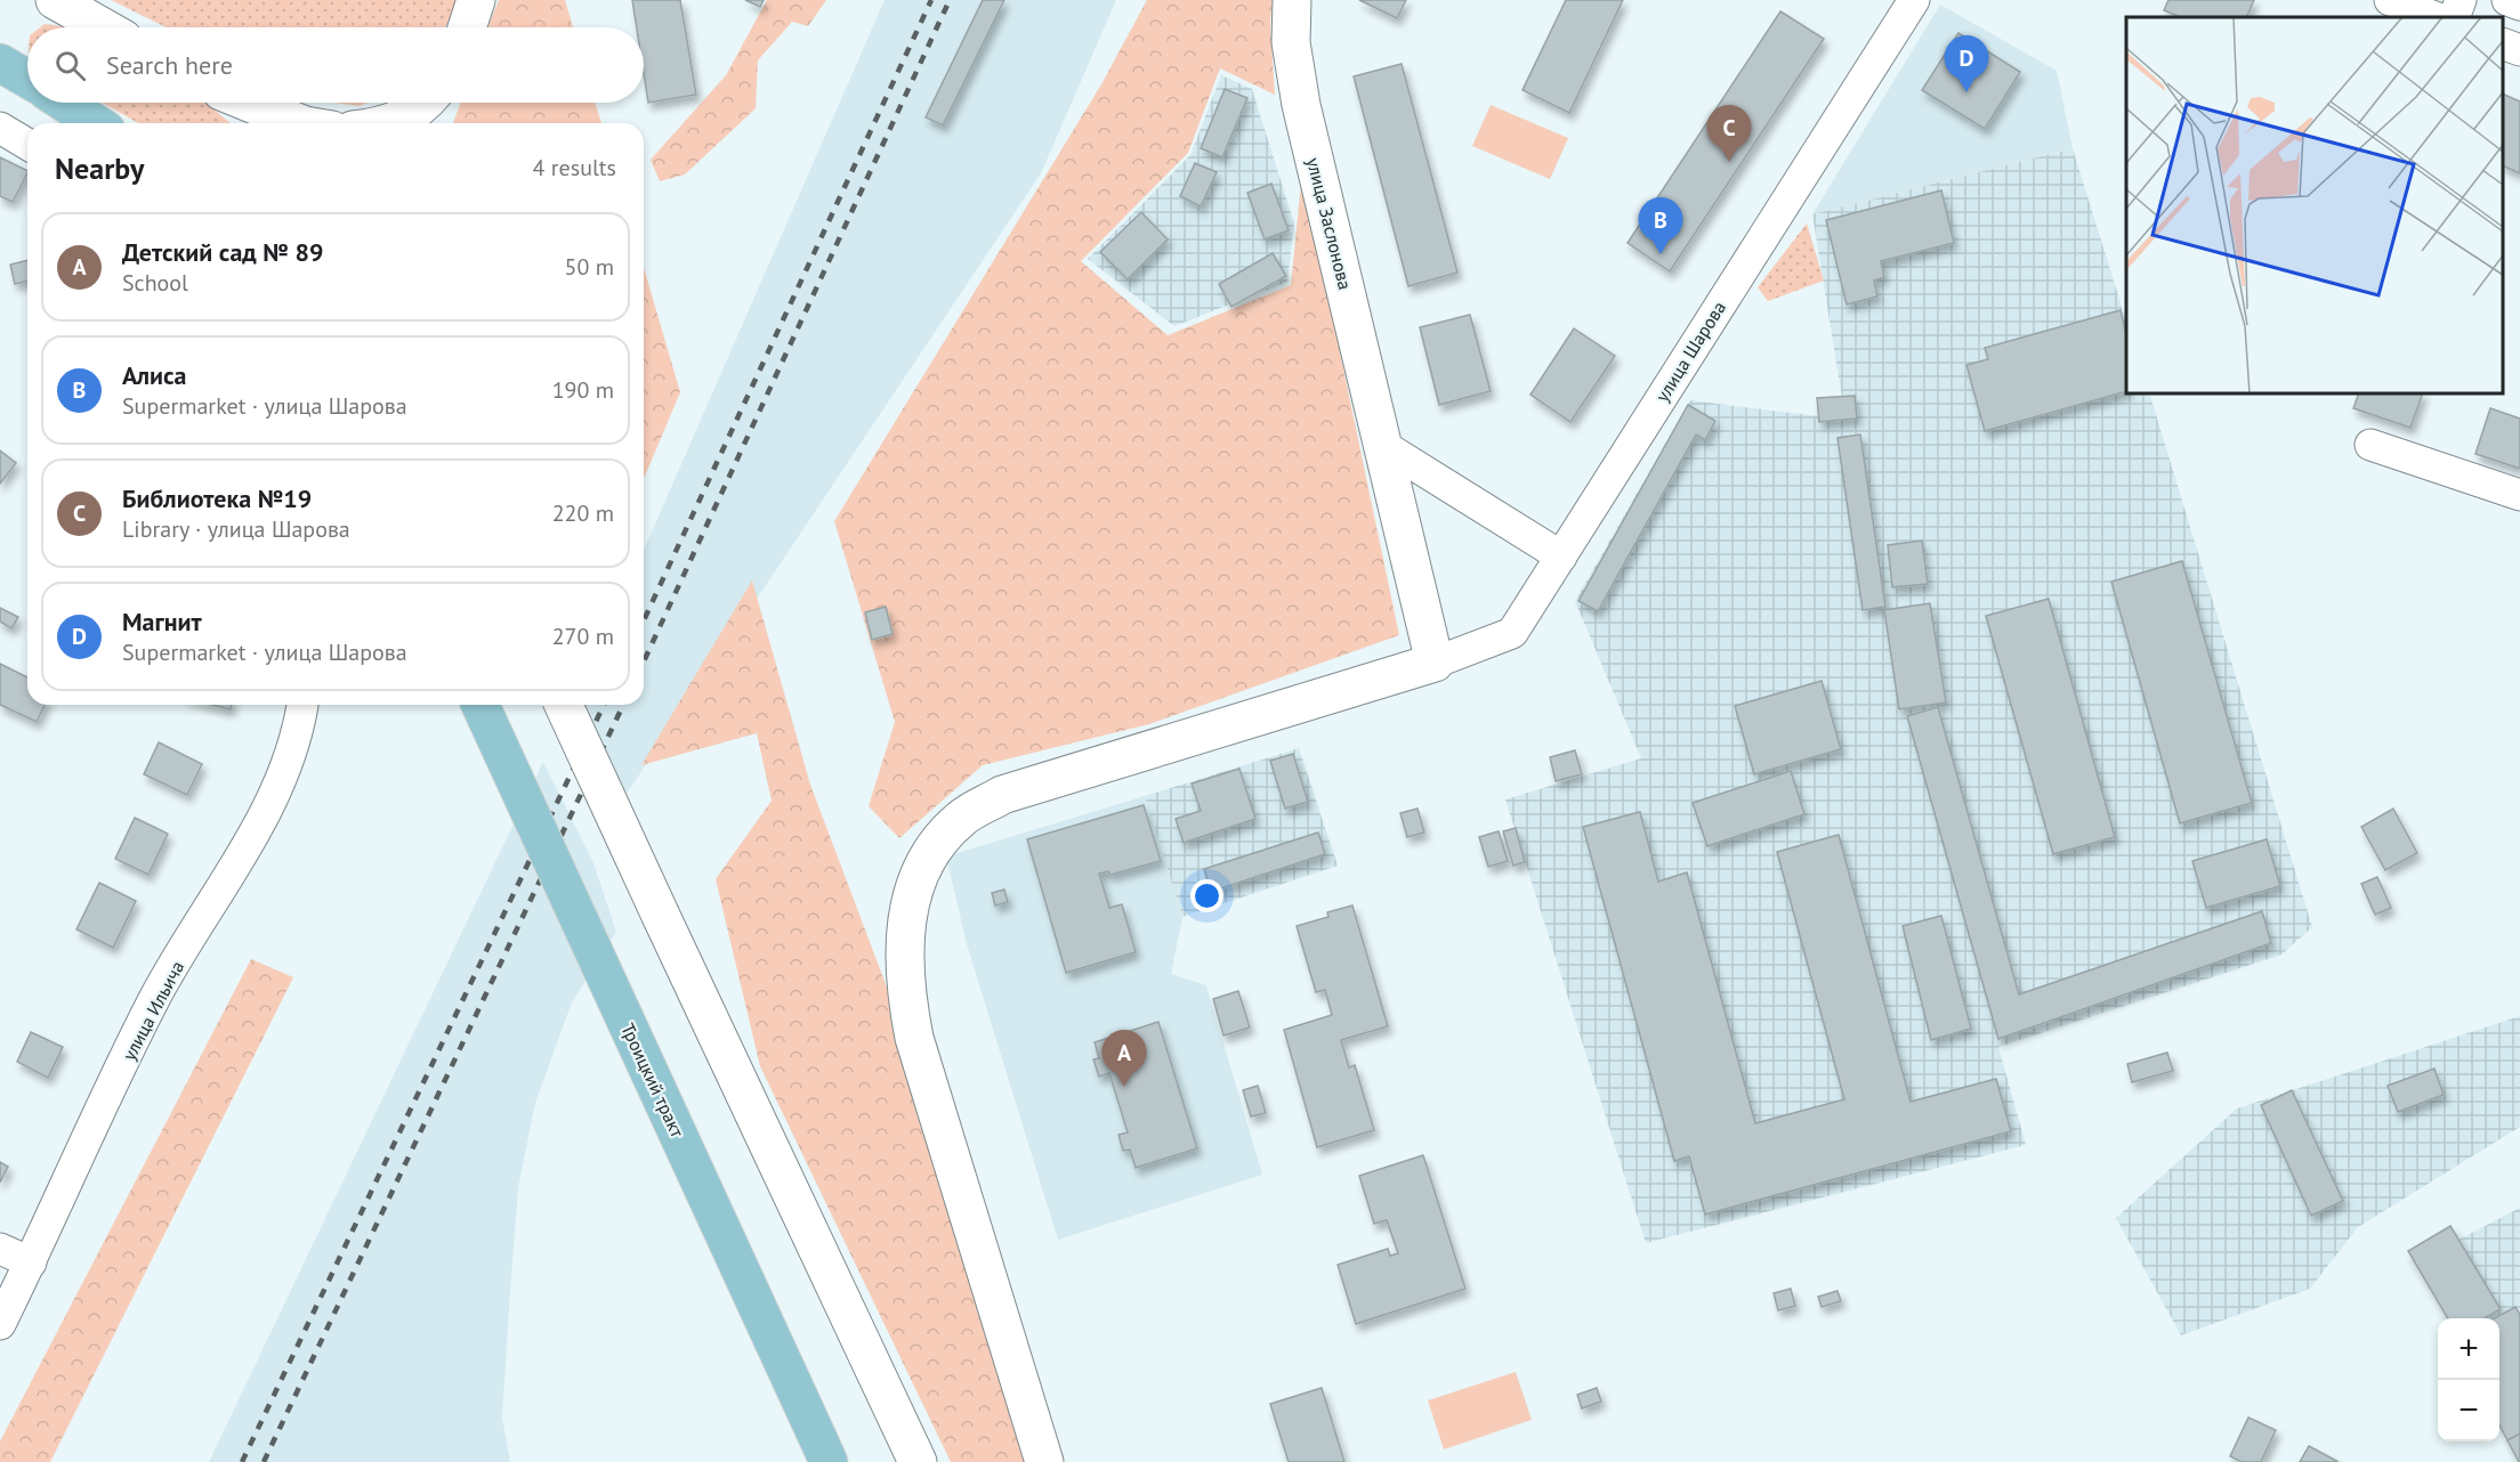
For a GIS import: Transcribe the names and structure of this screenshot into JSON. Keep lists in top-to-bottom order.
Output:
{
  "streets": {
    "main road": ["Троицкий тракт"],
    "street": ["улица Заслонова", "улица Шарова", "улица Ильича"]
  },
  "crossings": [
    ["улица Заслонова", "улица Шарова"]
  ],
  "page": {
    "search": "Search here",
    "pins": [
      "D",
      "C",
      "B",
      "A"
    ],
    "heading": ["Nearby", "4 results"],
    "list": [
      {
        "mark": "A",
        "name": "Детский сад № 89",
        "note": "School",
        "value": "50 m"
      },
      {
        "mark": "B",
        "name": "Алиса",
        "note": "Supermarket · улица Шарова",
        "value": "190 m"
      },
      {
        "mark": "C",
        "name": "Библиотека №19",
        "note": "Library · улица Шарова",
        "value": "220 m"
      },
      {
        "mark": "D",
        "name": "Магнит",
        "note": "Supermarket · улица Шарова",
        "value": "270 m"
      }
    ],
    "map_buttons": ["+", "−"]
  }
}
